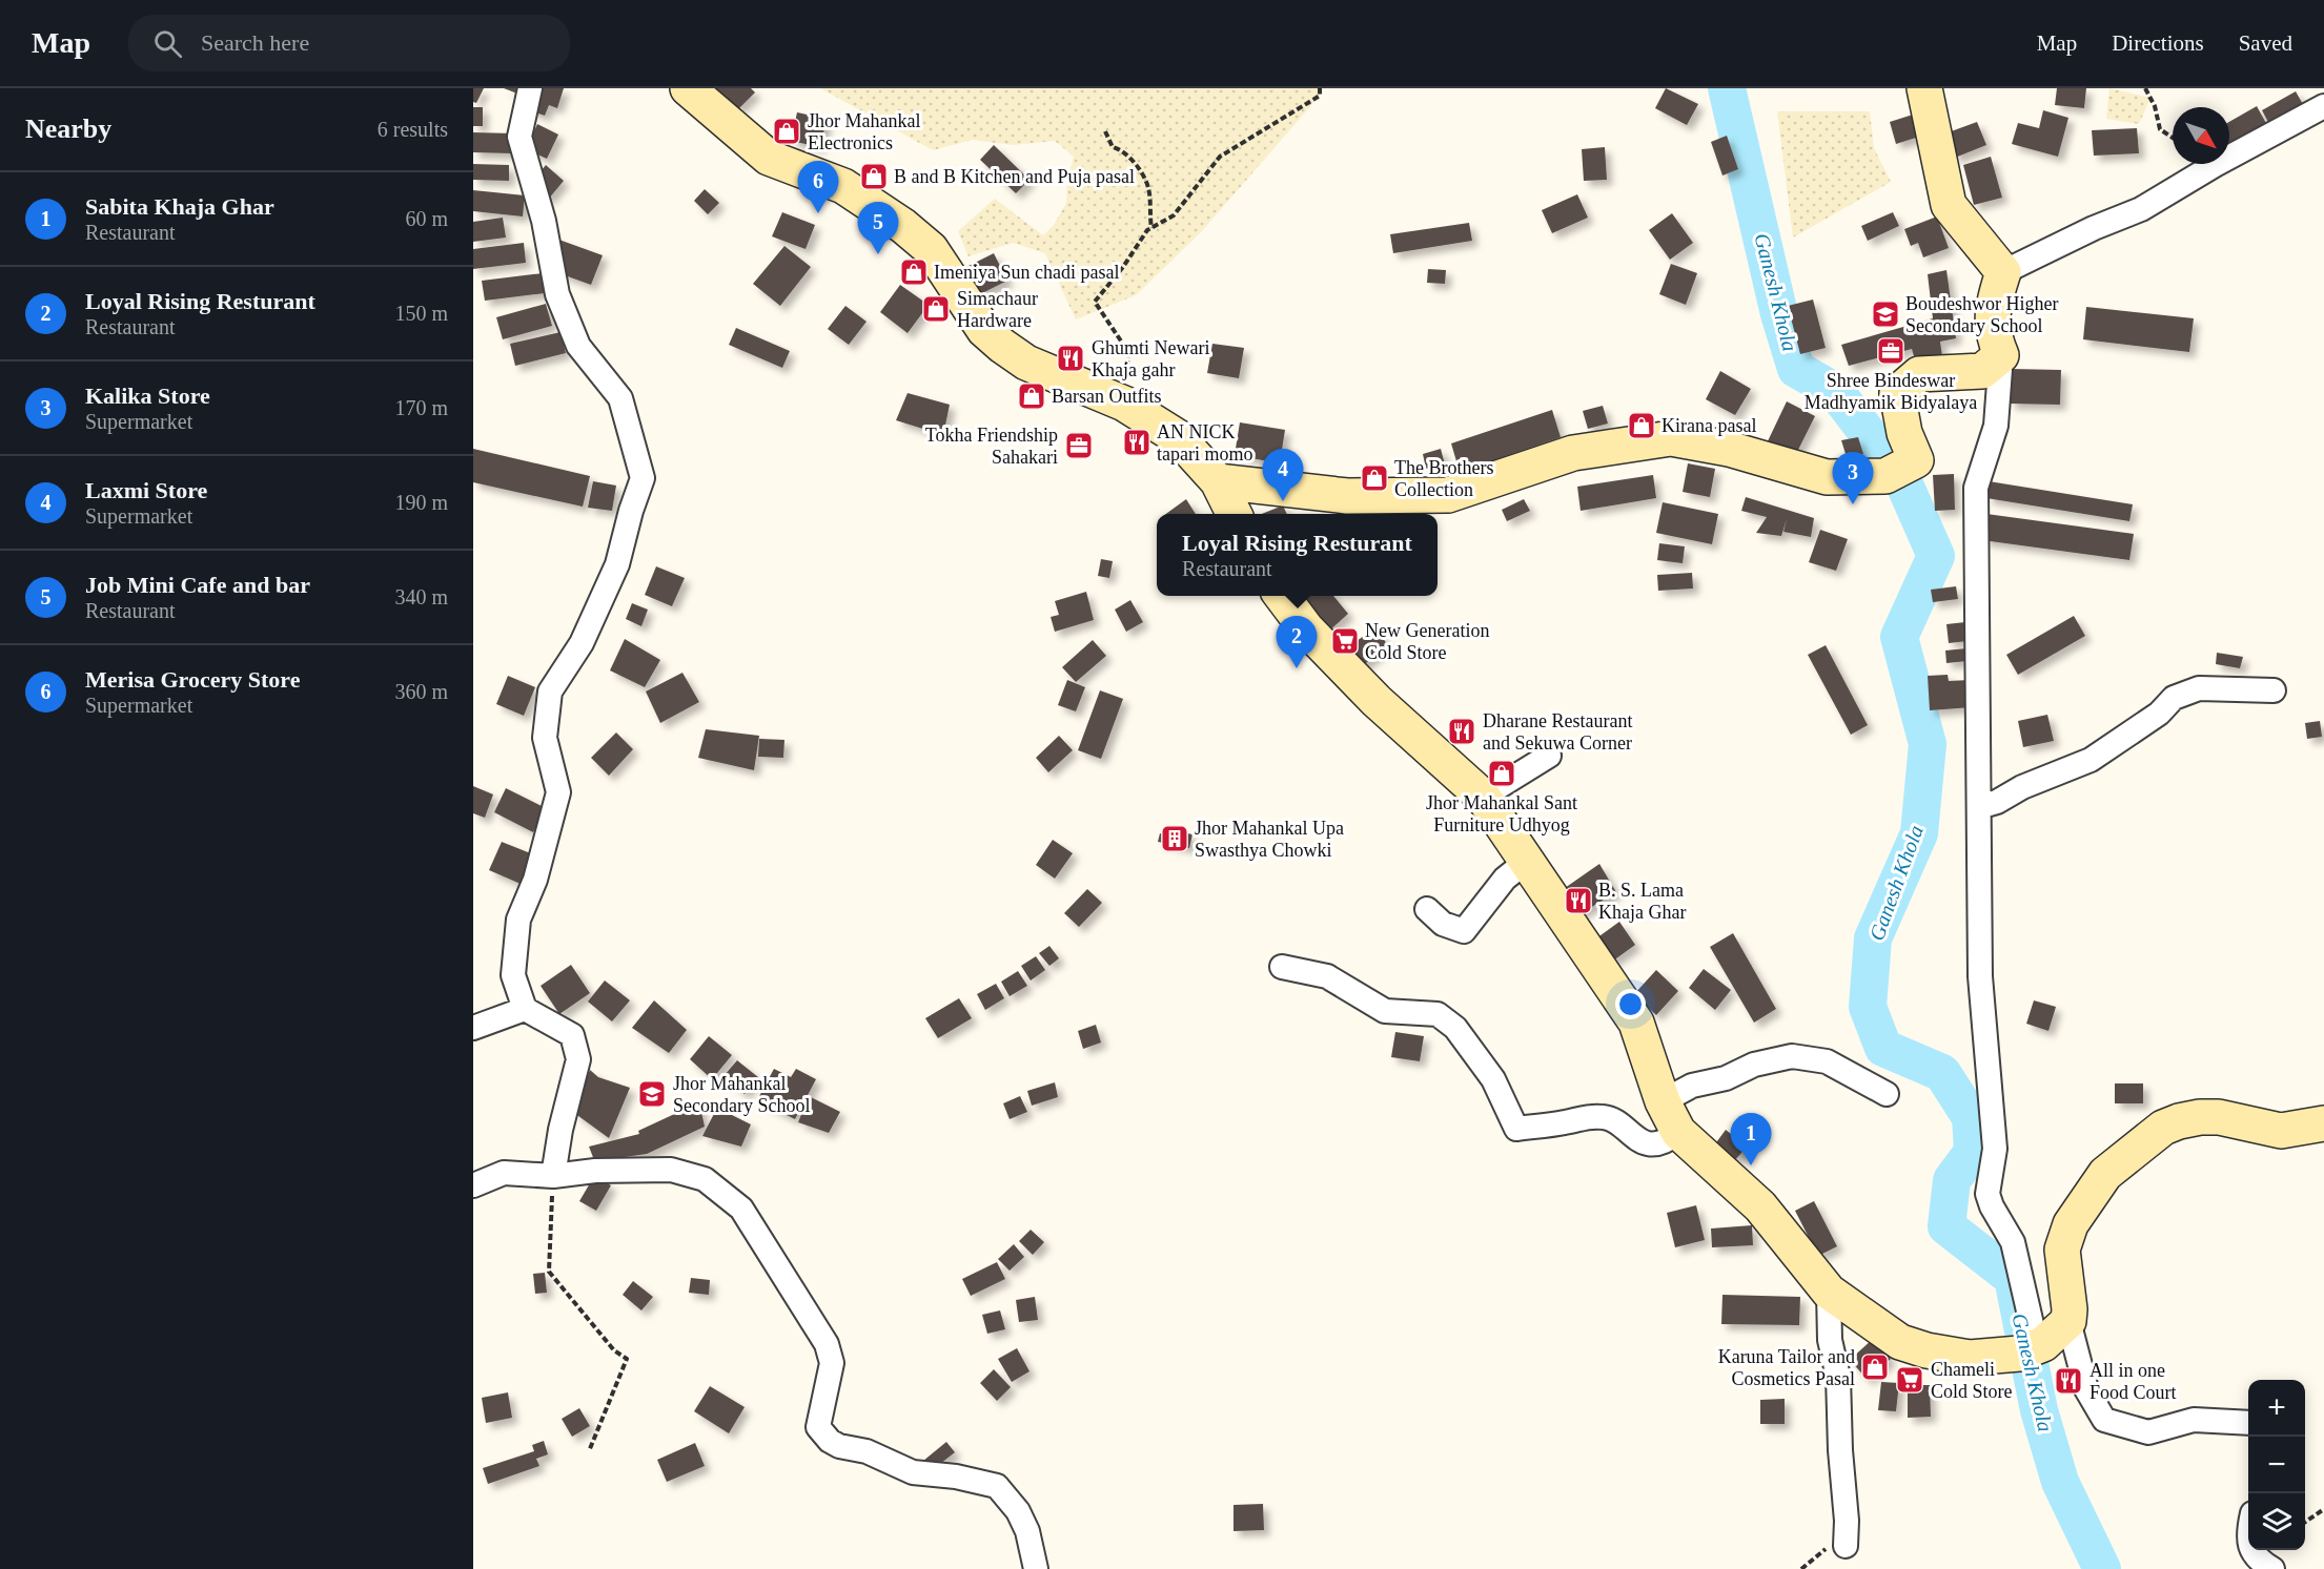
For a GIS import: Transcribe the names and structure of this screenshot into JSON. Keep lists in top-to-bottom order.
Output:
{
  "water": ["Ganesh Khola"],
  "places": {
    "shop": [
      "Jhor Mahankal Electronics",
      "B and B Kitchen and Puja pasal",
      "Imeniya Sun chadi pasal",
      "Simachaur Hardware",
      "Barsan Outfits",
      "Kirana pasal",
      "The Brothers Collection",
      "Jhor Mahankal Sant Furniture Udhyog",
      "Karuna Tailor and Cosmetics Pasal"
    ],
    "school or university": ["Boudeshwor Higher Secondary School", "Jhor Mahankal Secondary School"],
    "office": ["Shree Bindeswar Madhyamik Bidyalaya", "Tokha Friendship Sahakari"],
    "restaurant": [
      "Ghumti Newari Khaja gahr",
      "AN NICK tapari momo",
      "Dharane Restaurant and Sekuwa Corner",
      "B. S. Lama Khaja Ghar",
      "All in one Food Court"
    ],
    "supermarket": ["New Generation Cold Store", "Chameli Cold Store"],
    "building": ["Jhor Mahankal Upa Swasthya Chowki"]
  },
  "north": "bottom right",
  "page": {
    "header": "Map",
    "search": "Search here",
    "nav": ["Map", "Directions", "Saved"],
    "heading": ["Nearby", "6 results"],
    "pins": [
      "6",
      "5",
      "4",
      "3",
      "2",
      "1"
    ],
    "list": [
      {
        "mark": "1",
        "name": "Sabita Khaja Ghar",
        "note": "Restaurant",
        "value": "60 m"
      },
      {
        "mark": "2",
        "name": "Loyal Rising Resturant",
        "note": "Restaurant",
        "value": "150 m"
      },
      {
        "mark": "3",
        "name": "Kalika Store",
        "note": "Supermarket",
        "value": "170 m"
      },
      {
        "mark": "4",
        "name": "Laxmi Store",
        "note": "Supermarket",
        "value": "190 m"
      },
      {
        "mark": "5",
        "name": "Job Mini Cafe and bar",
        "note": "Restaurant",
        "value": "340 m"
      },
      {
        "mark": "6",
        "name": "Merisa Grocery Store",
        "note": "Supermarket",
        "value": "360 m"
      }
    ],
    "popup": ["Loyal Rising Resturant", "Restaurant"],
    "map_buttons": ["+", "−"]
  }
}
